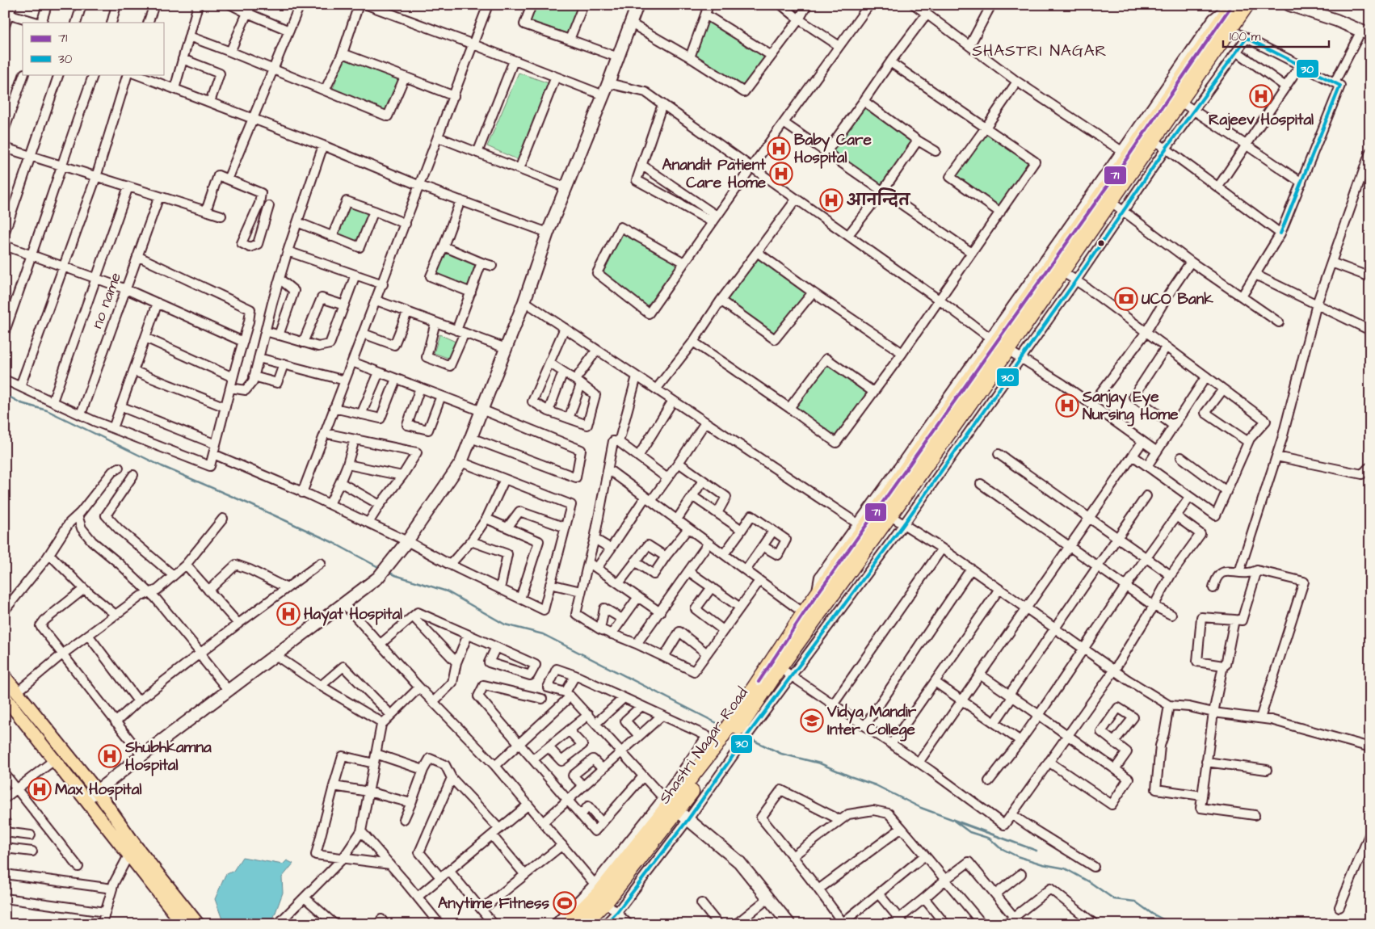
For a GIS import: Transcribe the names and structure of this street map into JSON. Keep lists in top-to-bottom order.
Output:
{
  "streets": {
    "highway": ["Shastri Nagar Road"],
    "street": ["no name"]
  },
  "districts": ["SHASTRI NAGAR"],
  "places": {
    "hospital": [
      "Rajeev Hospital",
      "Baby Care Hospital",
      "Anandit Patient Care Home",
      "आनन्दित",
      "Sanjay Eye Nursing Home",
      "Hayat Hospital",
      "Shubhkamna Hospital",
      "Max Hospital"
    ],
    "bank": ["UCO Bank"],
    "school or university": ["Vidya Mandir Inter College"],
    "sports": ["Anytime Fitness"]
  },
  "lines": ["transit line 71", "transit line 30"],
  "legend": ["71", "30"],
  "scale_bar": "100 m"
}
